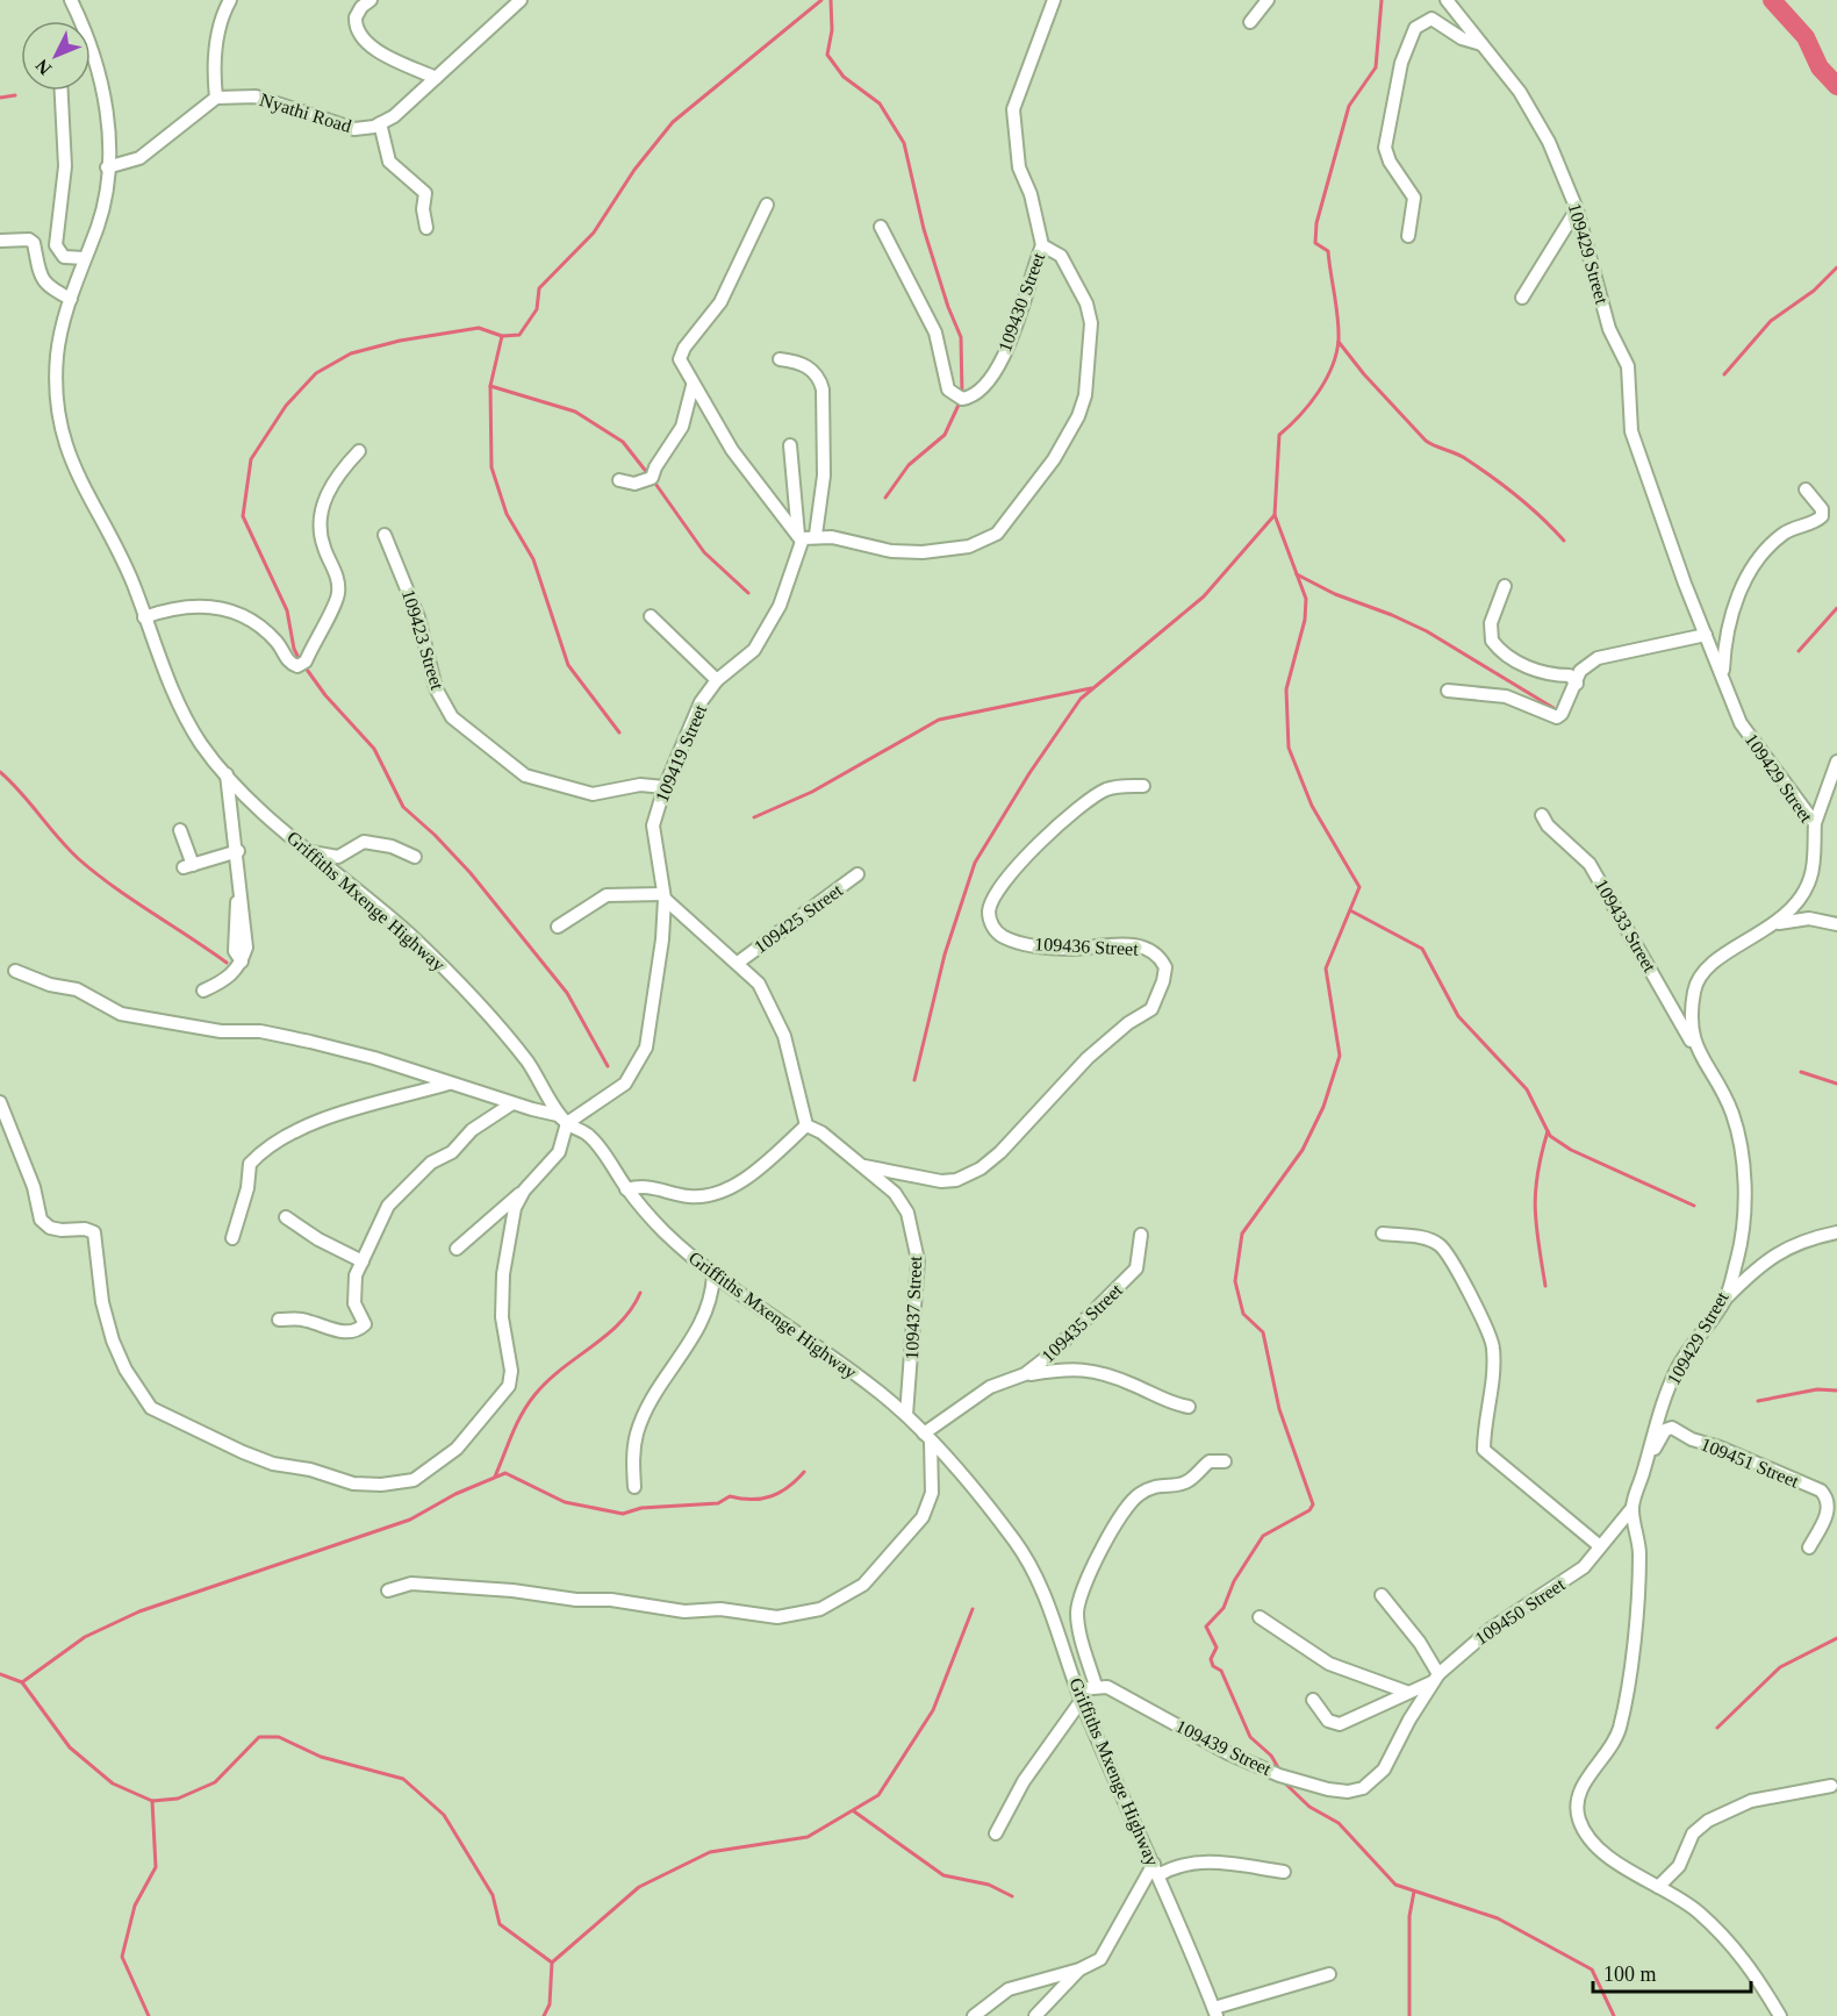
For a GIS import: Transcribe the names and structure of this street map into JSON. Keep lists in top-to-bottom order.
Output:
{
  "streets": {
    "street": [
      "Nyathi Road",
      "109429 Street",
      "109430 Street",
      "109423 Street",
      "109419 Street",
      "Griffiths Mxenge Highway",
      "109425 Street",
      "109433 Street",
      "109436 Street",
      "109437 Street",
      "109435 Street",
      "109451 Street",
      "109450 Street",
      "109439 Street"
    ]
  },
  "crossings": [
    ["109429 Street", "109433 Street"],
    ["109429 Street", "109451 Street"],
    ["109429 Street", "109450 Street"],
    ["109423 Street", "109419 Street"],
    ["109419 Street", "Griffiths Mxenge Highway"],
    ["Griffiths Mxenge Highway", "109437 Street"],
    ["Griffiths Mxenge Highway", "109435 Street"],
    ["109436 Street", "109437 Street"],
    ["109450 Street", "109439 Street"]
  ],
  "scale_bar": "100 m",
  "north": "bottom left"
}
